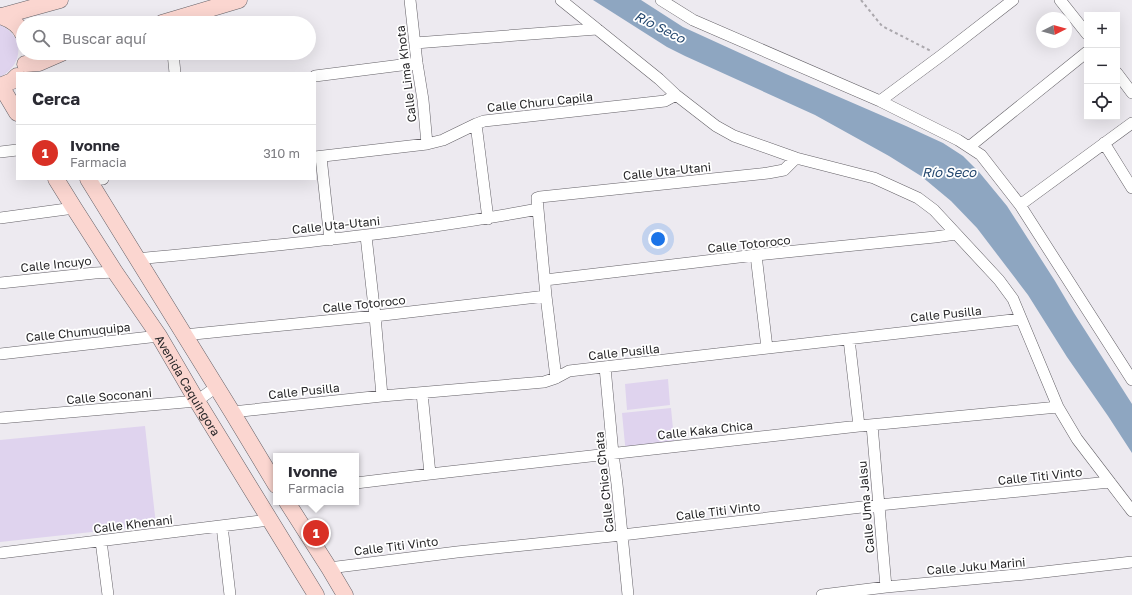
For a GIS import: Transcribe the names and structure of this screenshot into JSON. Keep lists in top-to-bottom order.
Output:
{
  "streets": {
    "street": [
      "Calle Lima Khota",
      "Calle Churu Capila",
      "Calle Uta-Utani",
      "Calle Totoroco",
      "Calle Incuyo",
      "Calle Pusilla",
      "Calle Chumuquipa",
      "Avenida Caquingora",
      "Calle Soconani",
      "Calle Kaka Chica",
      "Calle Titi Vinto",
      "Calle Chica Chata",
      "Calle Uma Jalsu",
      "Calle Khenani",
      "Calle Juku Marini"
    ]
  },
  "crossings": [
    ["Calle Lima Khota", "Calle Churu Capila"],
    ["Calle Uta-Utani", "Avenida Caquingora"],
    ["Calle Totoroco", "Avenida Caquingora"],
    ["Calle Incuyo", "Avenida Caquingora"],
    ["Calle Pusilla", "Avenida Caquingora"],
    ["Calle Pusilla", "Calle Chica Chata"],
    ["Calle Chumuquipa", "Avenida Caquingora"],
    ["Avenida Caquingora", "Calle Soconani"],
    ["Avenida Caquingora", "Calle Khenani"],
    ["Calle Kaka Chica", "Calle Chica Chata"],
    ["Calle Kaka Chica", "Calle Uma Jalsu"],
    ["Calle Titi Vinto", "Calle Chica Chata"],
    ["Calle Titi Vinto", "Calle Uma Jalsu"],
    ["Calle Uma Jalsu", "Calle Juku Marini"]
  ],
  "water": ["Río Seco"],
  "north": "right",
  "page": {
    "map_buttons": ["+", "−"],
    "search": "Buscar aquí",
    "heading": "Cerca",
    "list": [
      {
        "mark": "1",
        "name": "Ivonne",
        "note": "Farmacia",
        "value": "310 m"
      }
    ],
    "popup": ["Ivonne", "Farmacia"],
    "pins": "1"
  }
}
